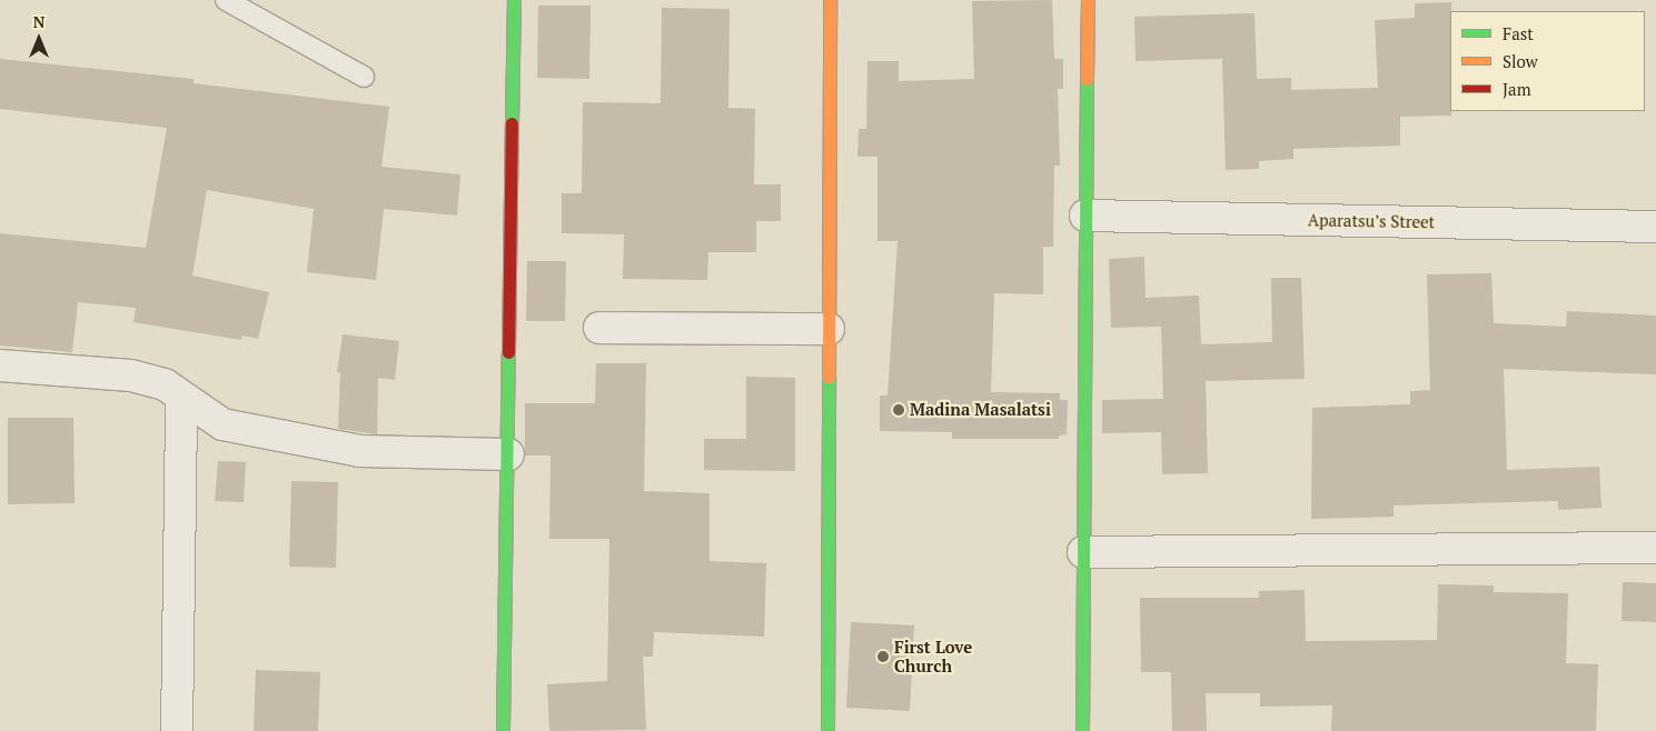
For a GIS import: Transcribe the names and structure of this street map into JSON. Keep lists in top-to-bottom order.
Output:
{
  "streets": {
    "street": ["Aparatsu’s Street"]
  },
  "places": ["Madina Masalatsi", "First Love Church"],
  "legend": ["Fast", "Slow", "Jam"],
  "north": "top"
}
